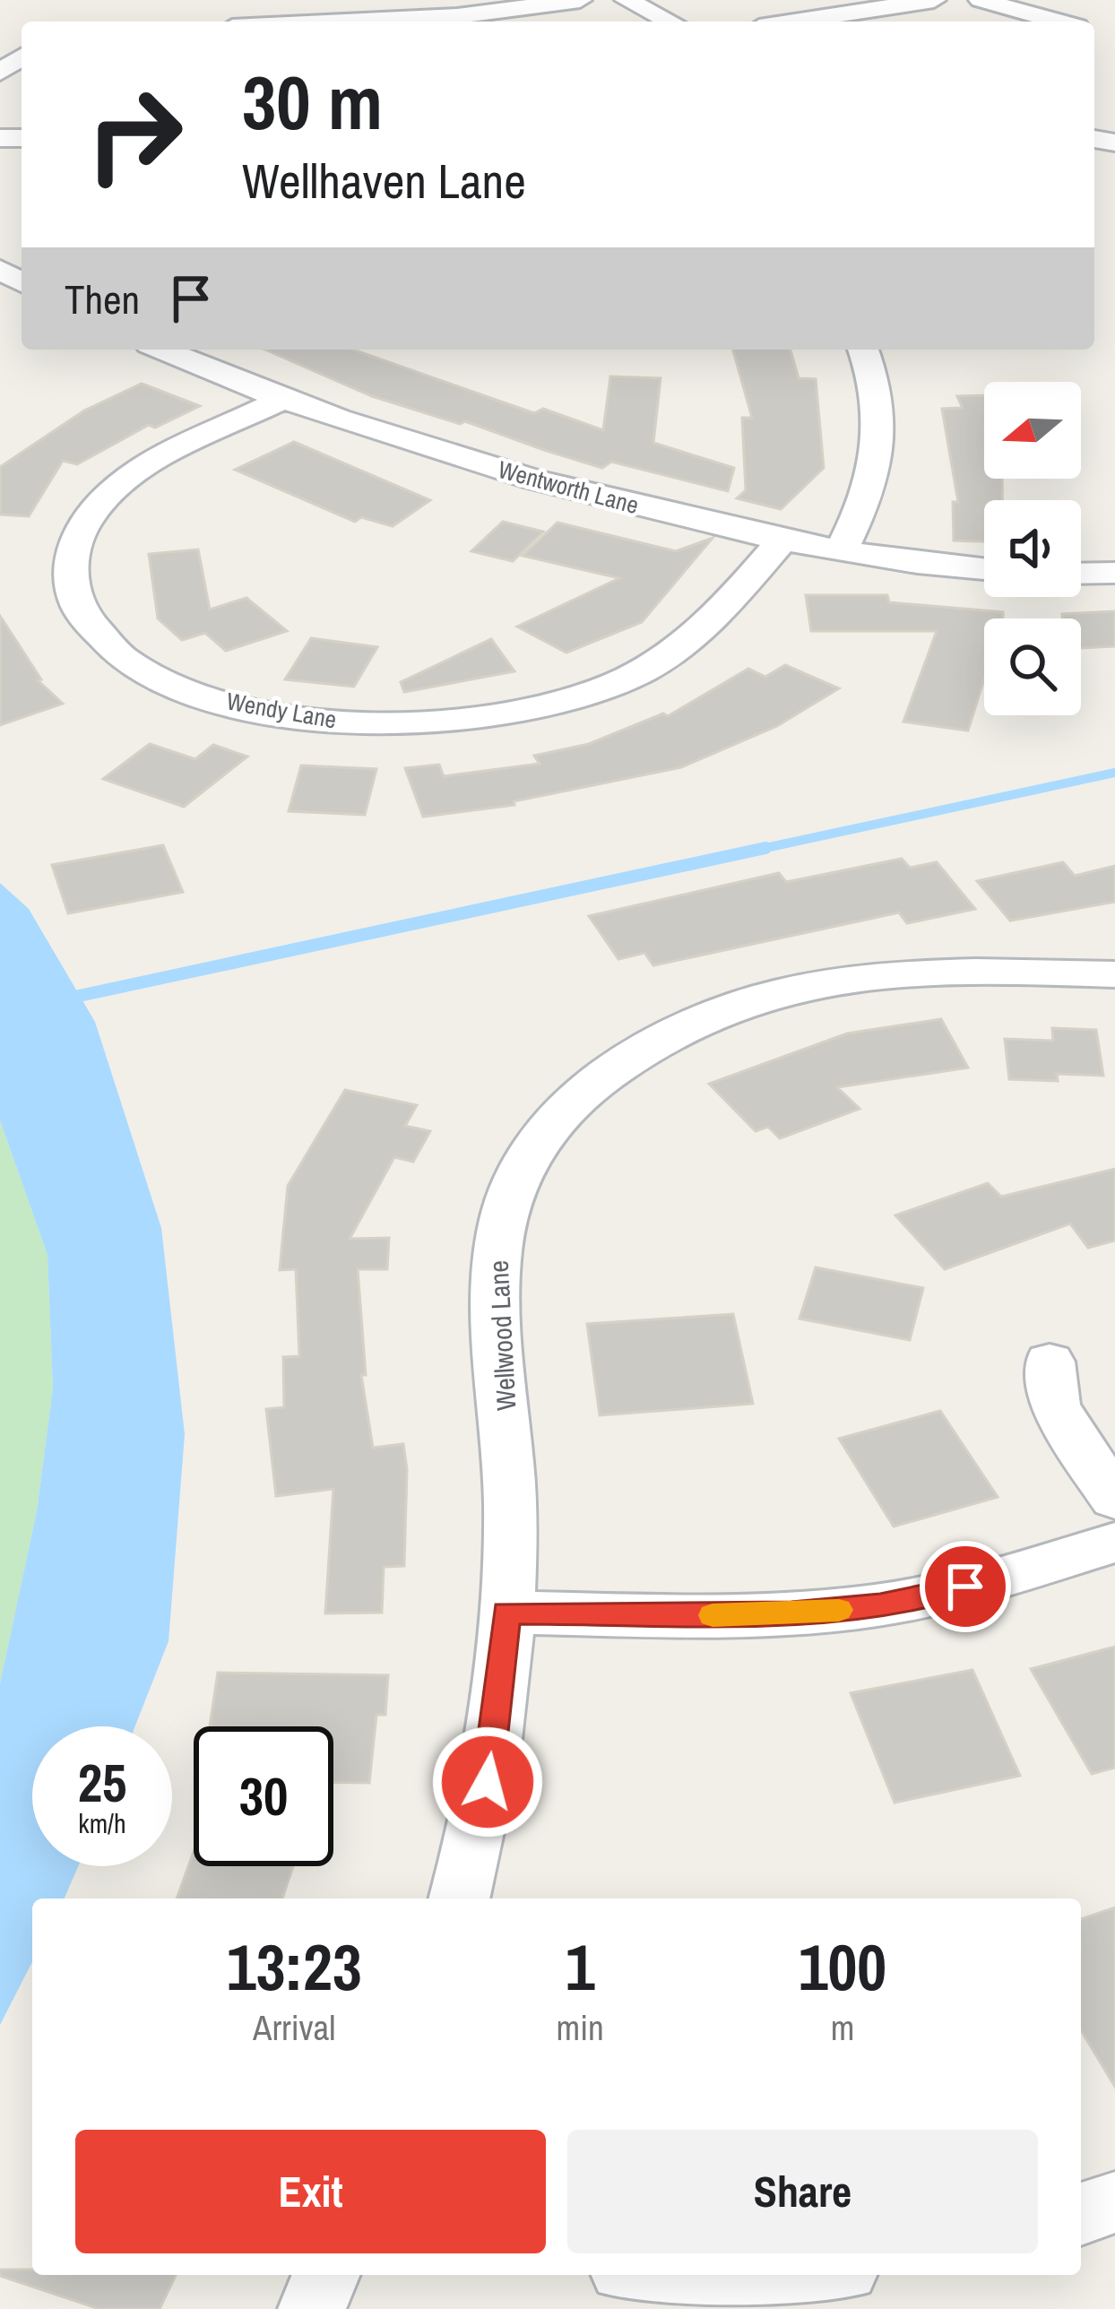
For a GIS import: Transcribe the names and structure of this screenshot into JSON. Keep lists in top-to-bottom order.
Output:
{
  "streets": {
    "street": ["Wentworth Lane", "Wendy Lane", "Wellwood Lane"]
  },
  "crossings": [
    ["Wentworth Lane", "Wendy Lane"]
  ],
  "north": "left",
  "page": {
    "turn": ["30 m", "Wellhaven Lane"],
    "then": "Then",
    "speed": "25 km/h",
    "limit": "30",
    "eta": [
      "13:23",
      "Arrival",
      "1",
      "min",
      "100",
      "m"
    ],
    "buttons": ["Exit", "Share"]
  }
}
